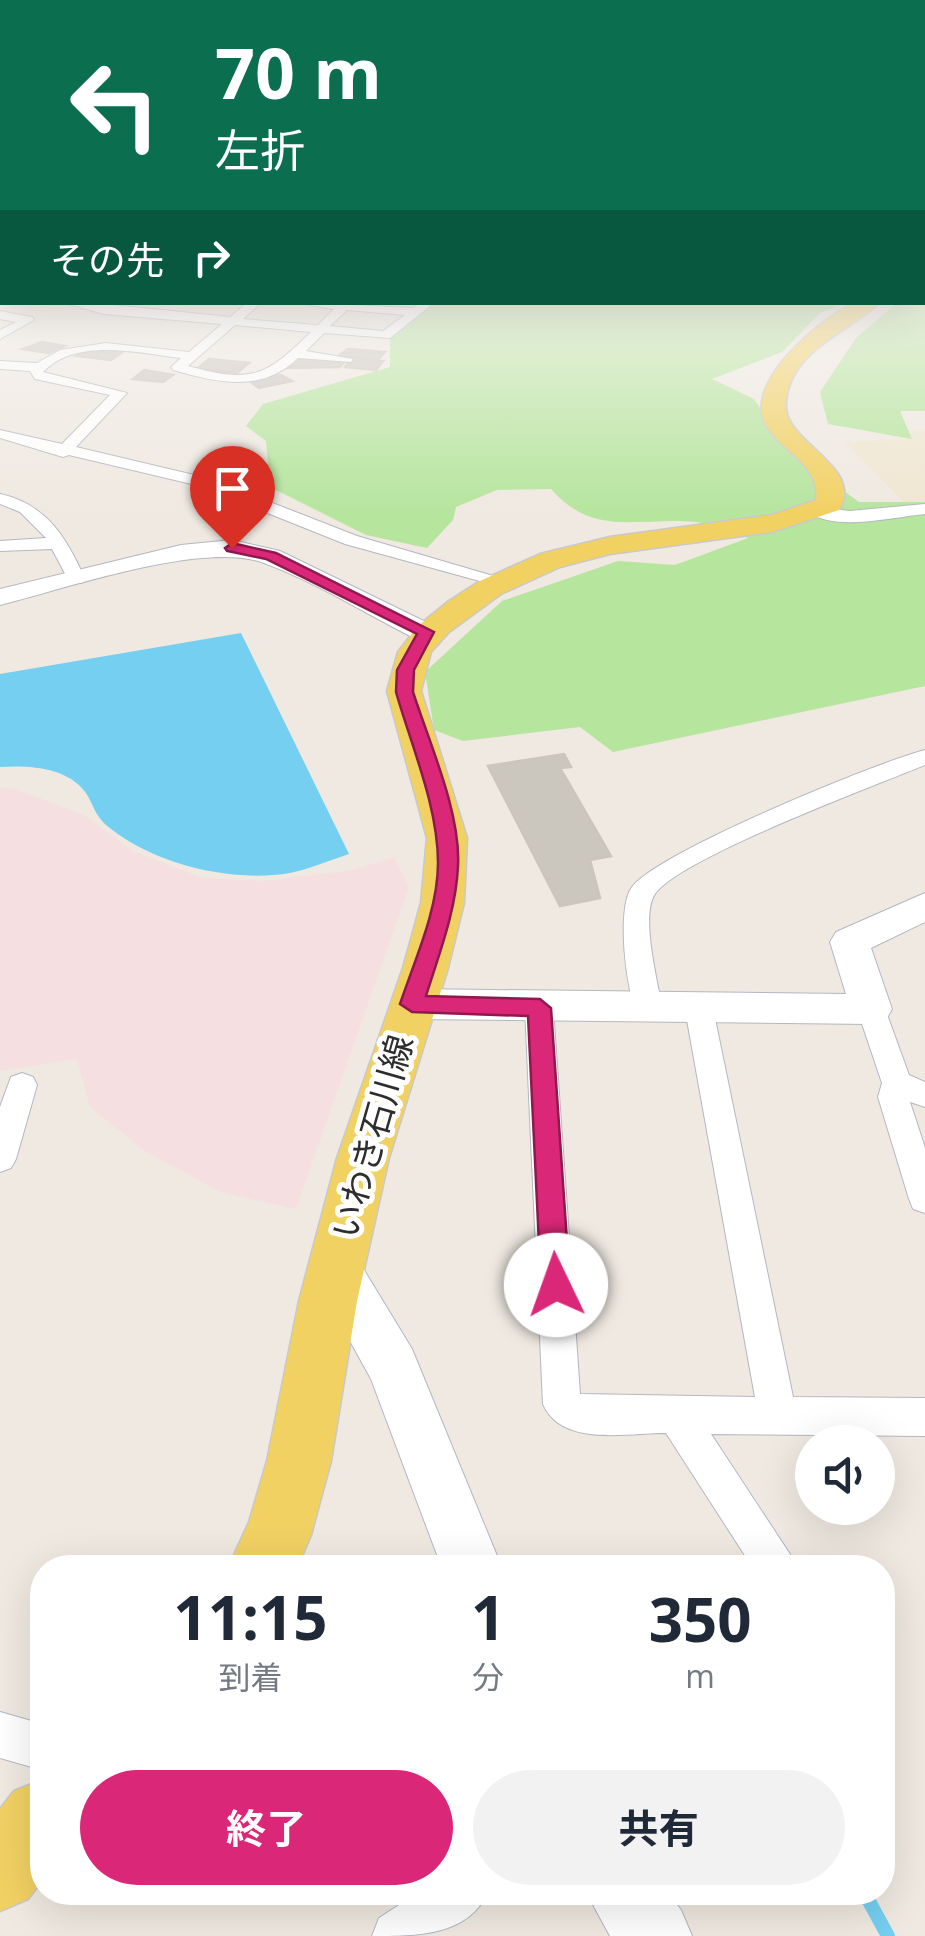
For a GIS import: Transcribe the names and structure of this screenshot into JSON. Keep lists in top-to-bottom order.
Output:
{
  "streets": {
    "main road": ["いわき石川線"]
  },
  "page": {
    "turn": ["70 m", "左折"],
    "then": "その先",
    "eta": [
      "11:15",
      "到着",
      "1",
      "分",
      "350",
      "m"
    ],
    "buttons": ["終了", "共有"]
  }
}
